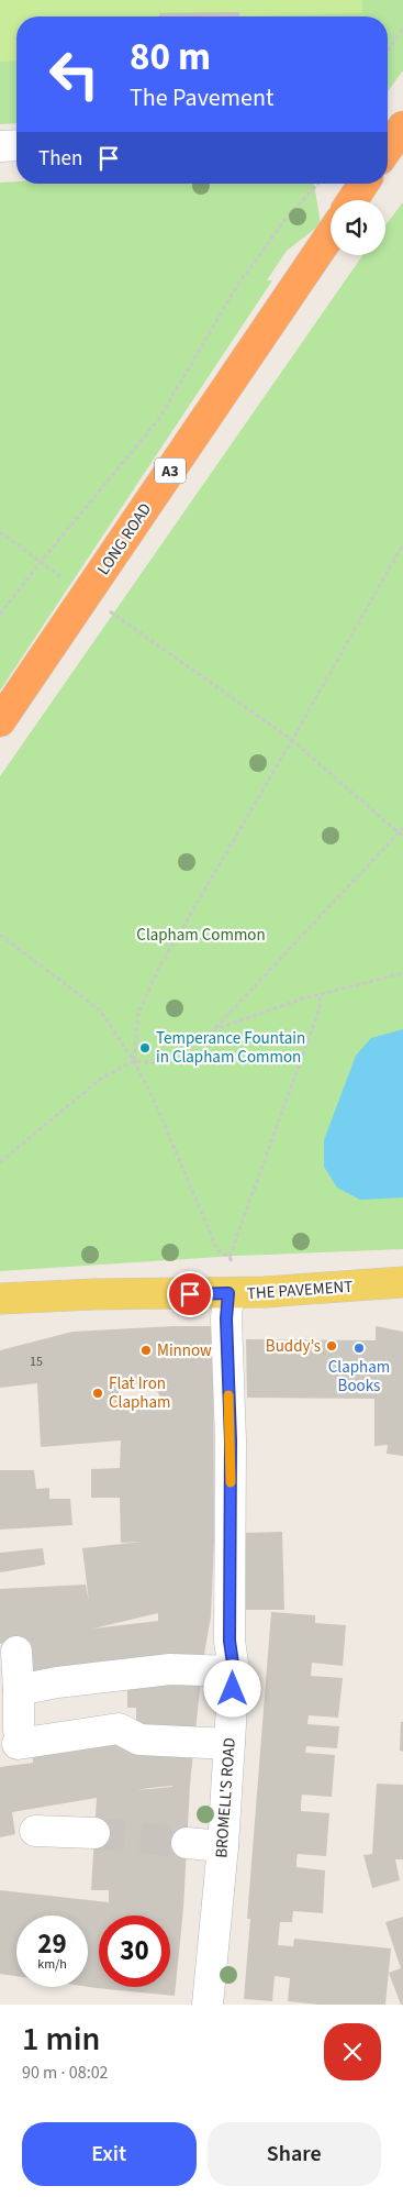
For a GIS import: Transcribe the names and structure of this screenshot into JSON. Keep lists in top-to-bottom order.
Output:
{
  "streets": {
    "highway": ["A3", "LONG ROAD"],
    "main road": ["THE PAVEMENT"],
    "street": ["BROMELL'S ROAD"]
  },
  "crossings": [
    ["THE PAVEMENT", "BROMELL'S ROAD"]
  ],
  "parks": ["Clapham Common"],
  "places": [
    "Temperance Fountain in Clapham Common",
    "Buddy’s",
    "Clapham Books",
    "Minnow",
    "Flat Iron Clapham"
  ],
  "house_numbers": ["15"],
  "page": {
    "turn": ["80 m", "The Pavement"],
    "then": "Then",
    "speed": "29 km/h",
    "limit": "30",
    "heading": ["1 min", "90 m · 08:02"],
    "buttons": ["Exit", "Share"]
  }
}
